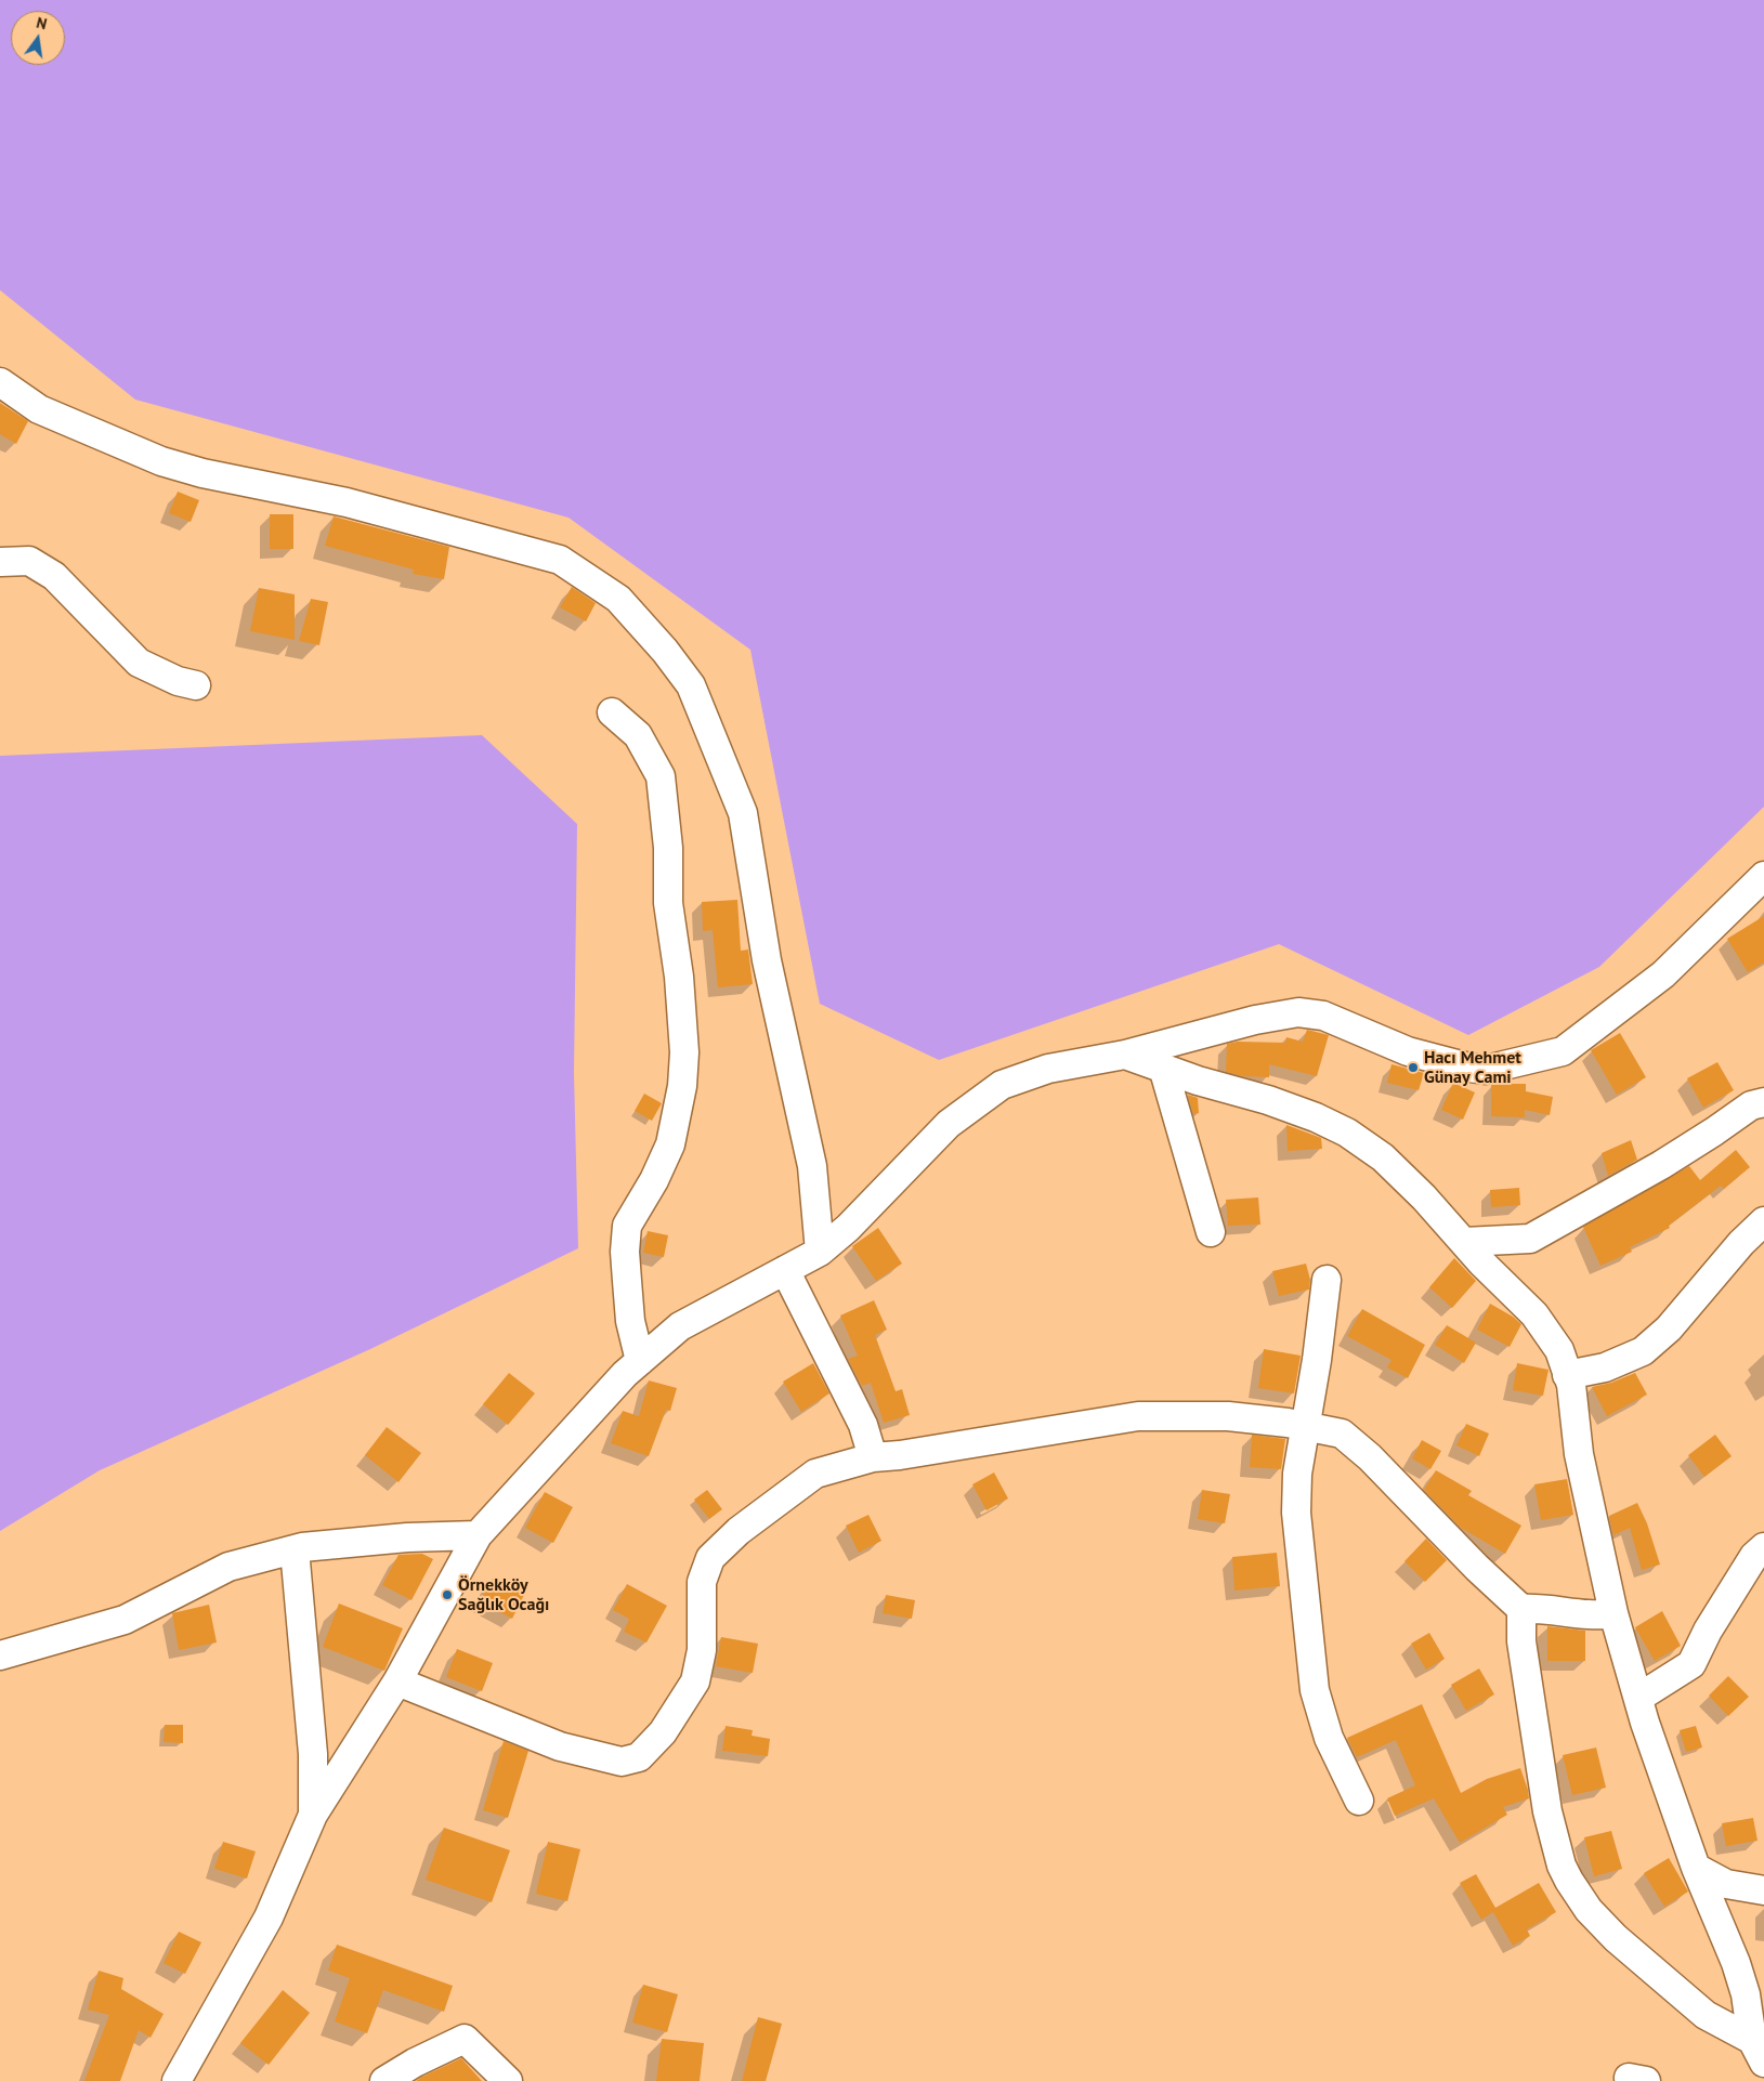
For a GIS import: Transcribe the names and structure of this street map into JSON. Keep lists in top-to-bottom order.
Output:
{
  "places": ["Hacı Mehmet Günay Cami", "Örnekköy Sağlık Ocağı"],
  "north": "top"
}
